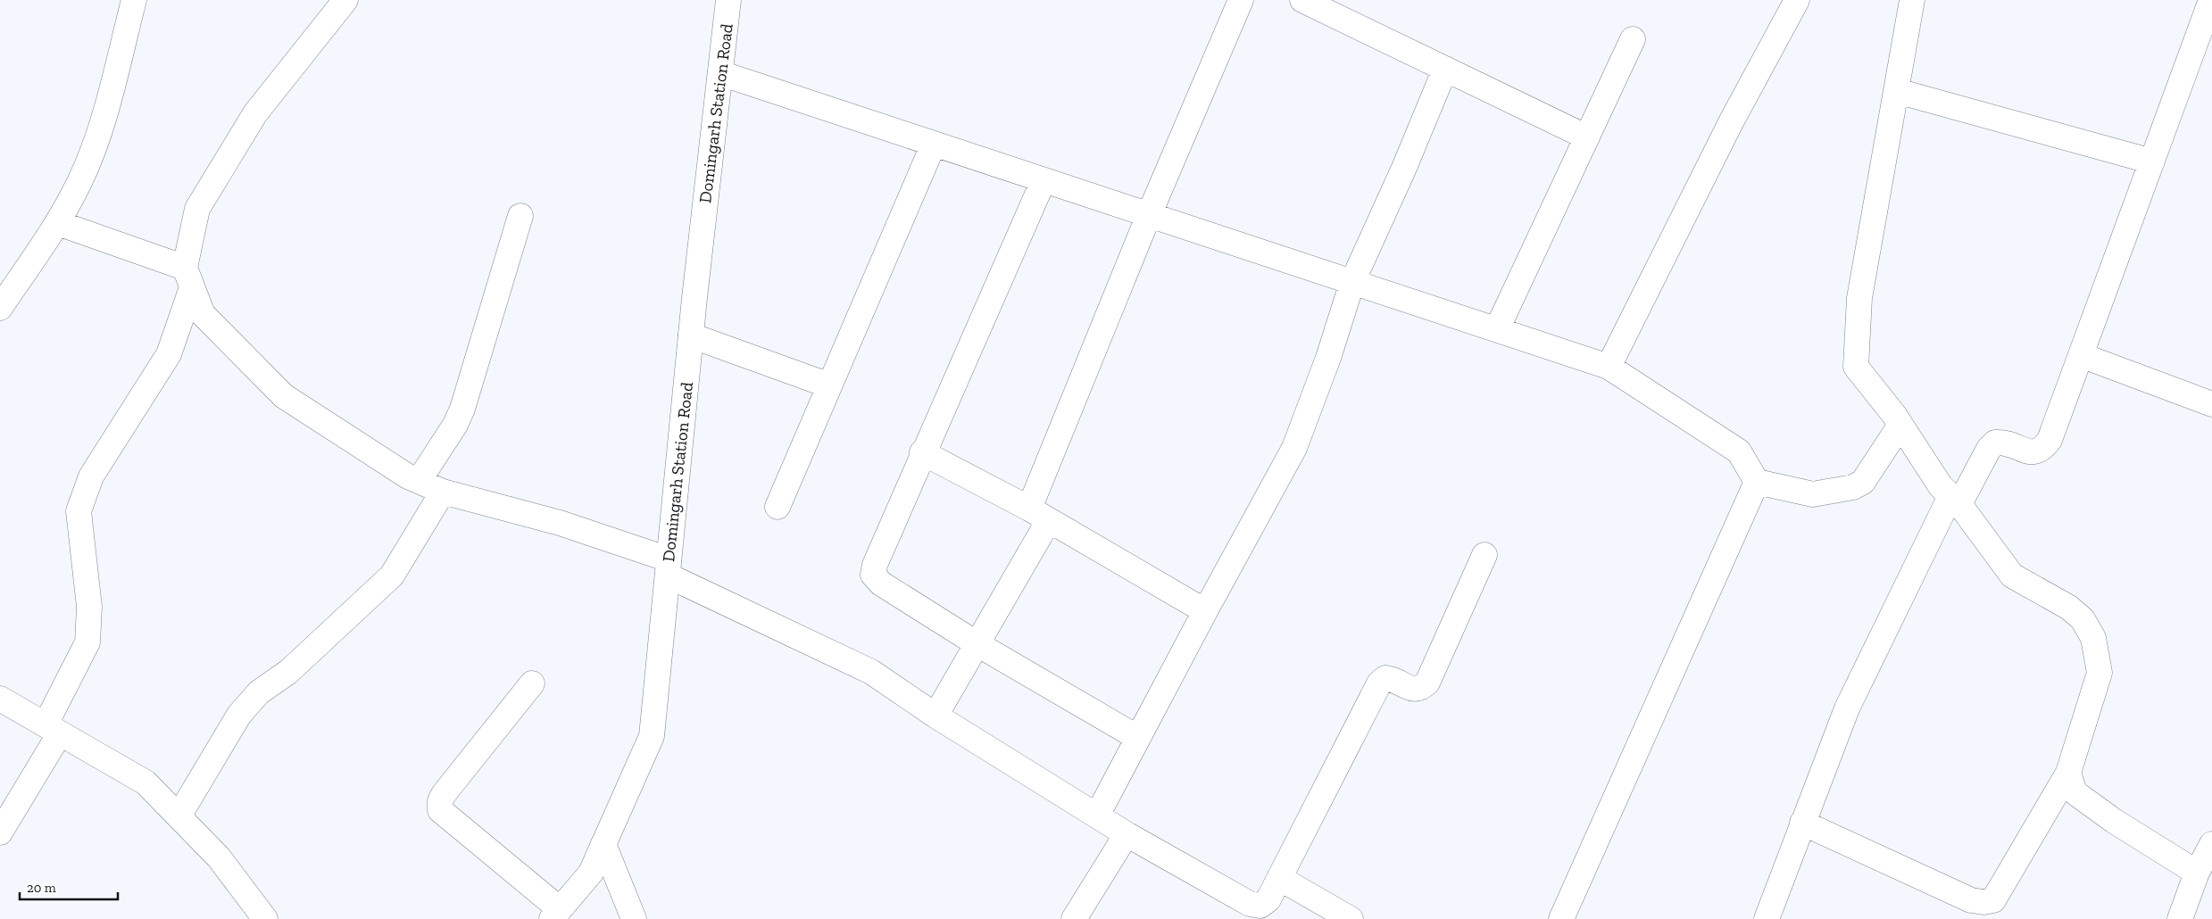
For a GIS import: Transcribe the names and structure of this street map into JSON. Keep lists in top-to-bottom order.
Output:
{
  "streets": {
    "street": ["Domingarh Station Road"]
  },
  "scale_bar": "20 m"
}
